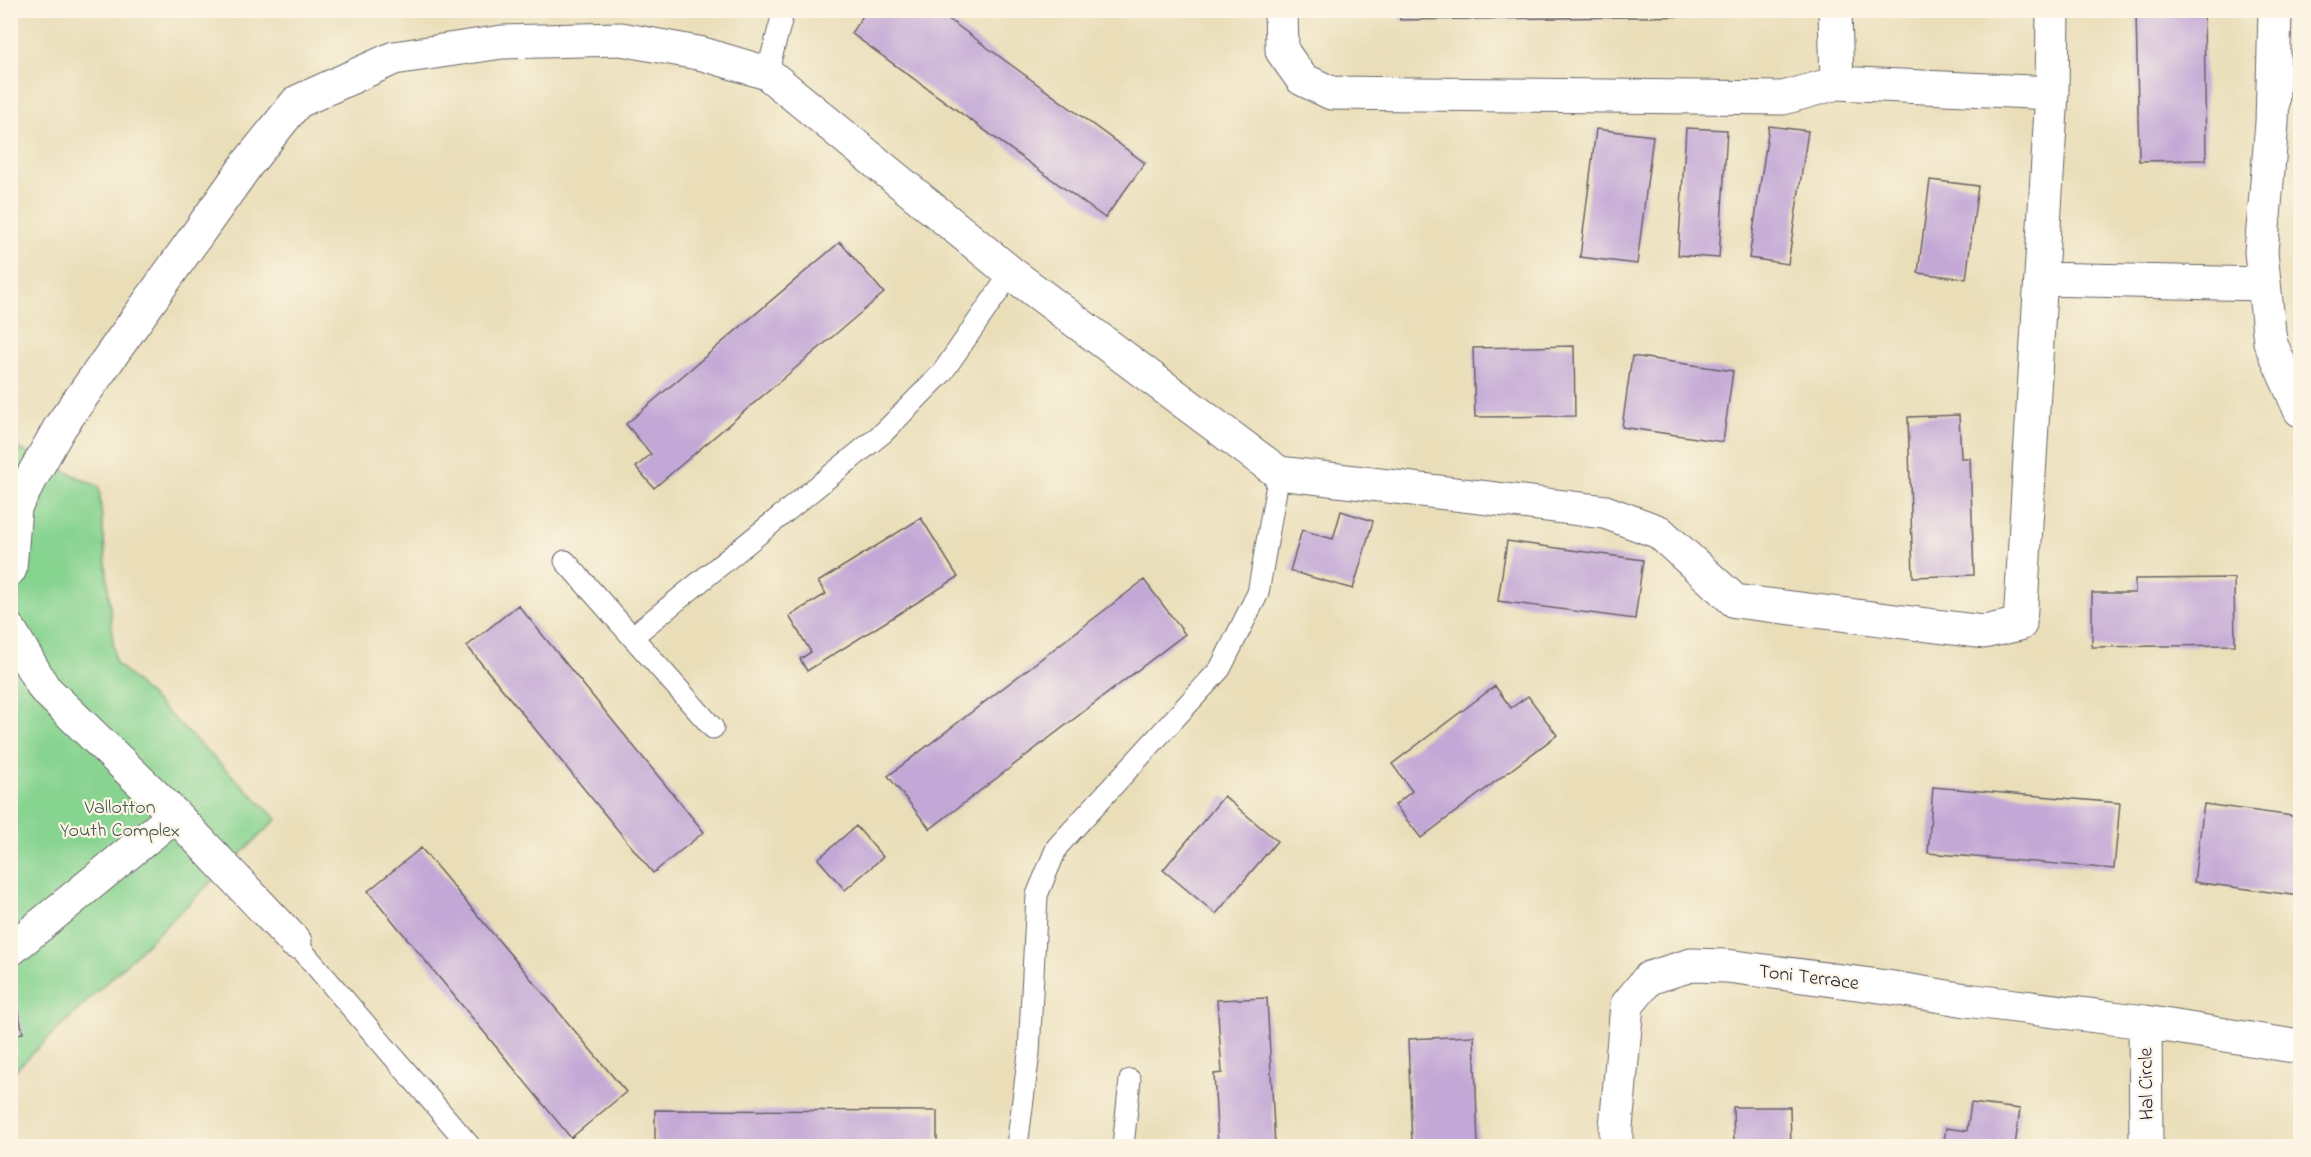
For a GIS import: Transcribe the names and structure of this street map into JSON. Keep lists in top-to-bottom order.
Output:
{
  "streets": {
    "street": ["Toni Terrace", "Hal Circle"]
  },
  "crossings": [
    ["Toni Terrace", "Hal Circle"]
  ],
  "parks": ["Vallotton Youth Complex"]
}
